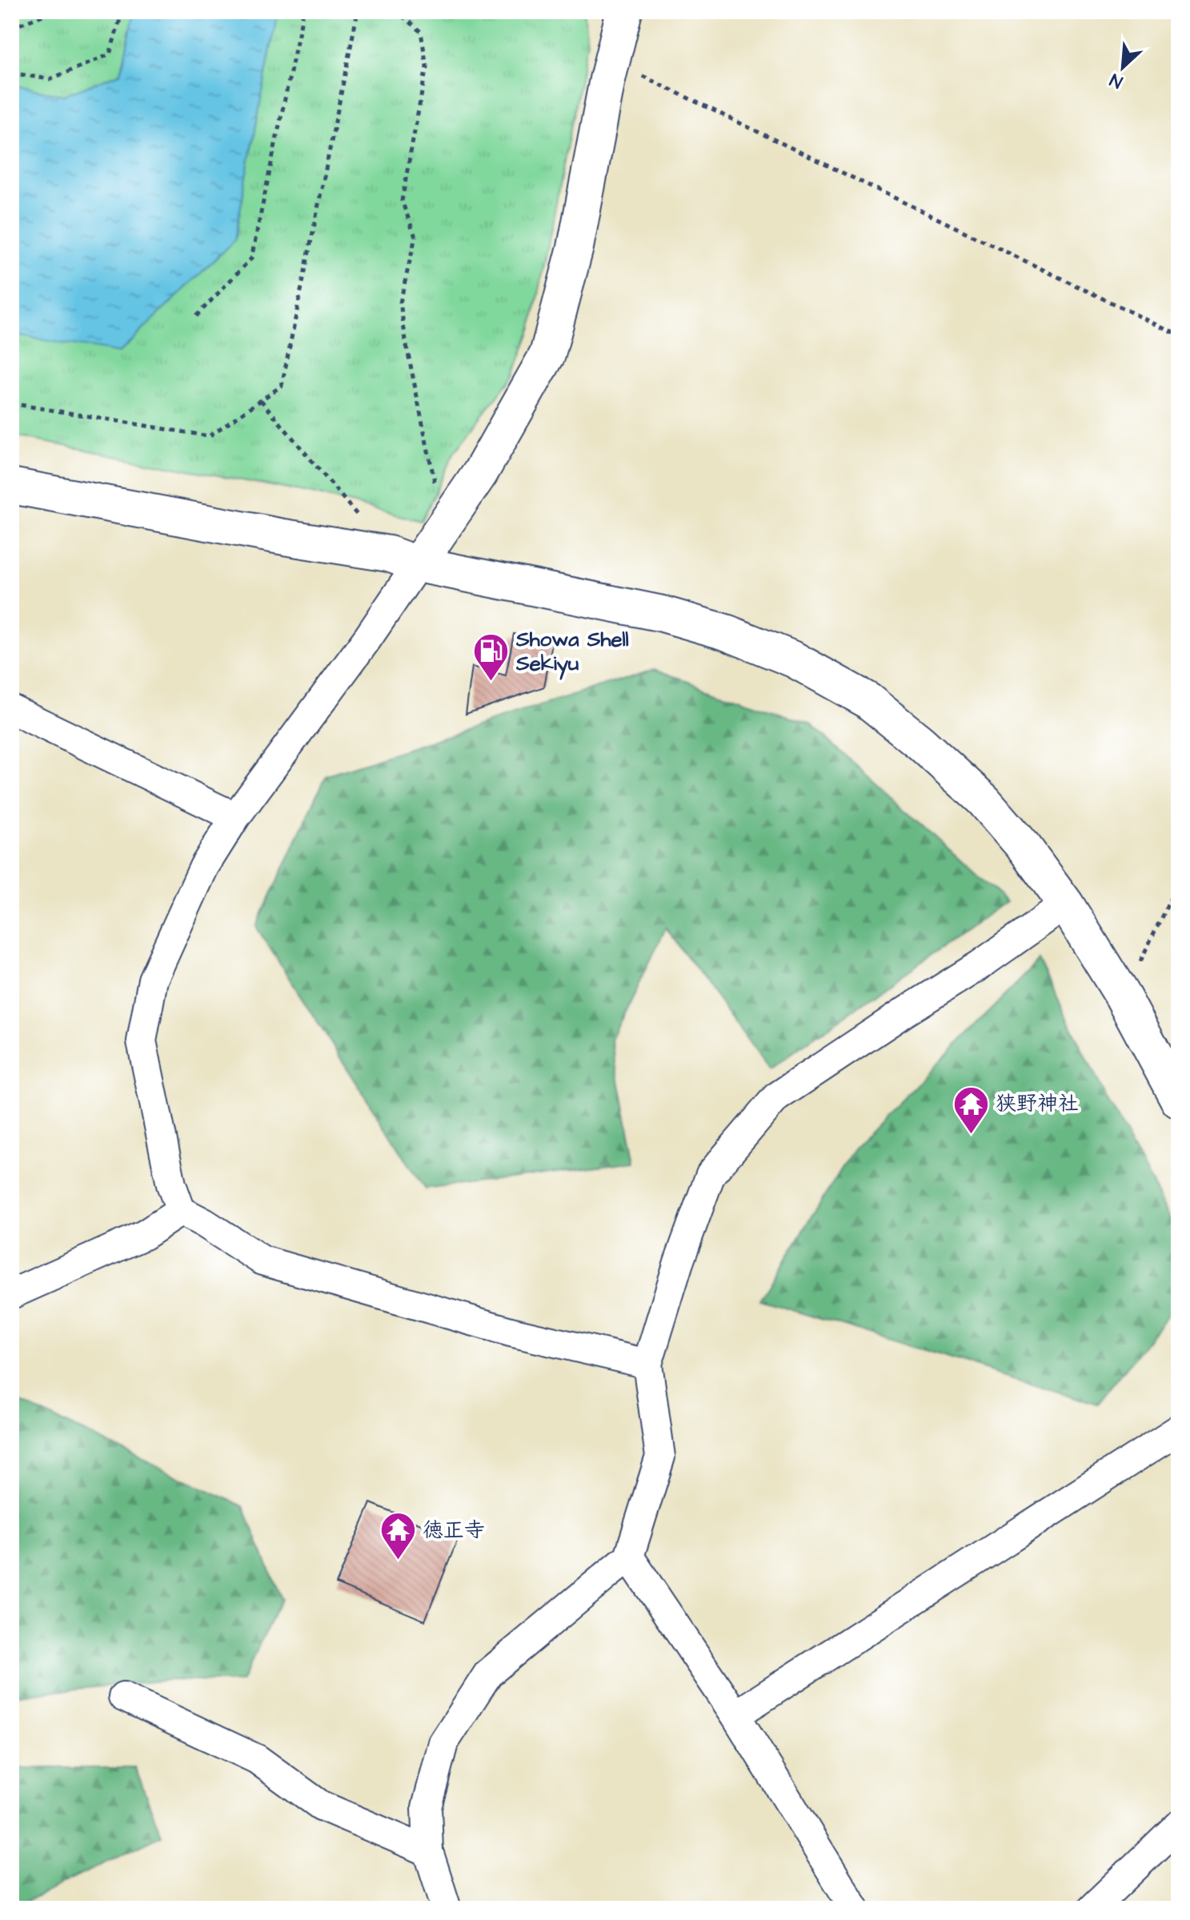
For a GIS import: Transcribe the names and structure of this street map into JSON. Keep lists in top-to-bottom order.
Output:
{
  "places": {
    "fuel station": ["Showa Shell Sekiyu"],
    "temple": ["狭野神社", "徳正寺"]
  },
  "north": "bottom left"
}
